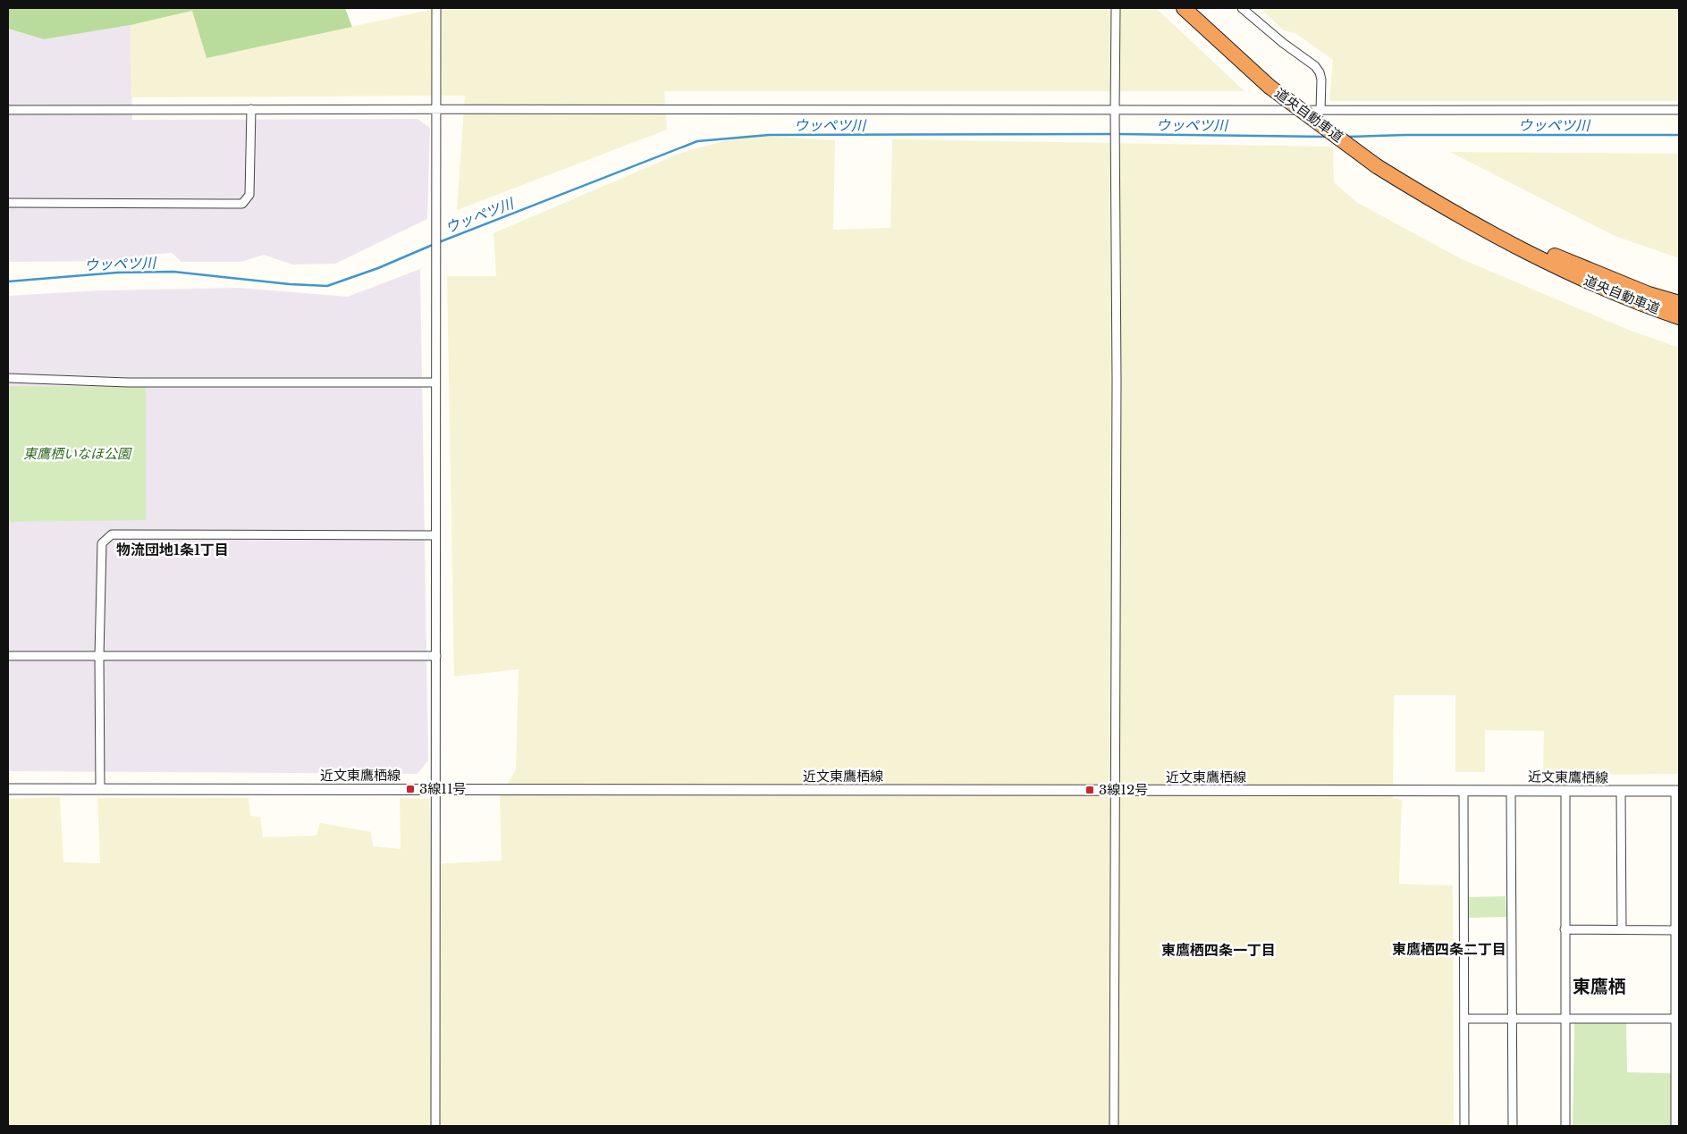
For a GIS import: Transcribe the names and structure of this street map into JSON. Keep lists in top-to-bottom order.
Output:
{
  "streets": {
    "highway": ["道央自動車道"],
    "street": ["近文東鷹栖線"]
  },
  "districts": [
    "物流団地1条1丁目",
    "東鷹栖四条二丁目",
    "東鷹栖四条一丁目",
    "東鷹栖"
  ],
  "water": ["ウッペツ川"],
  "parks": ["東鷹栖いなほ公園"],
  "places": {
    "transit": ["3線11号", "3線12号"]
  }
}
